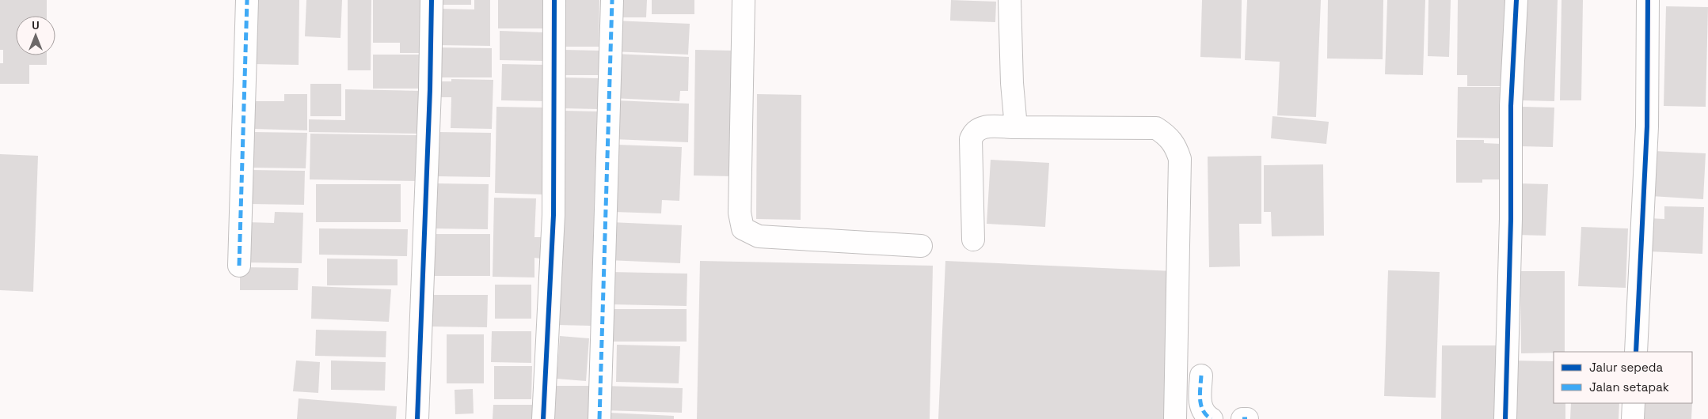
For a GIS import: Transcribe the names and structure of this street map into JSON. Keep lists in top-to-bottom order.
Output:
{
  "legend": ["Jalur sepeda", "Jalan setapak"],
  "north": "top"
}
